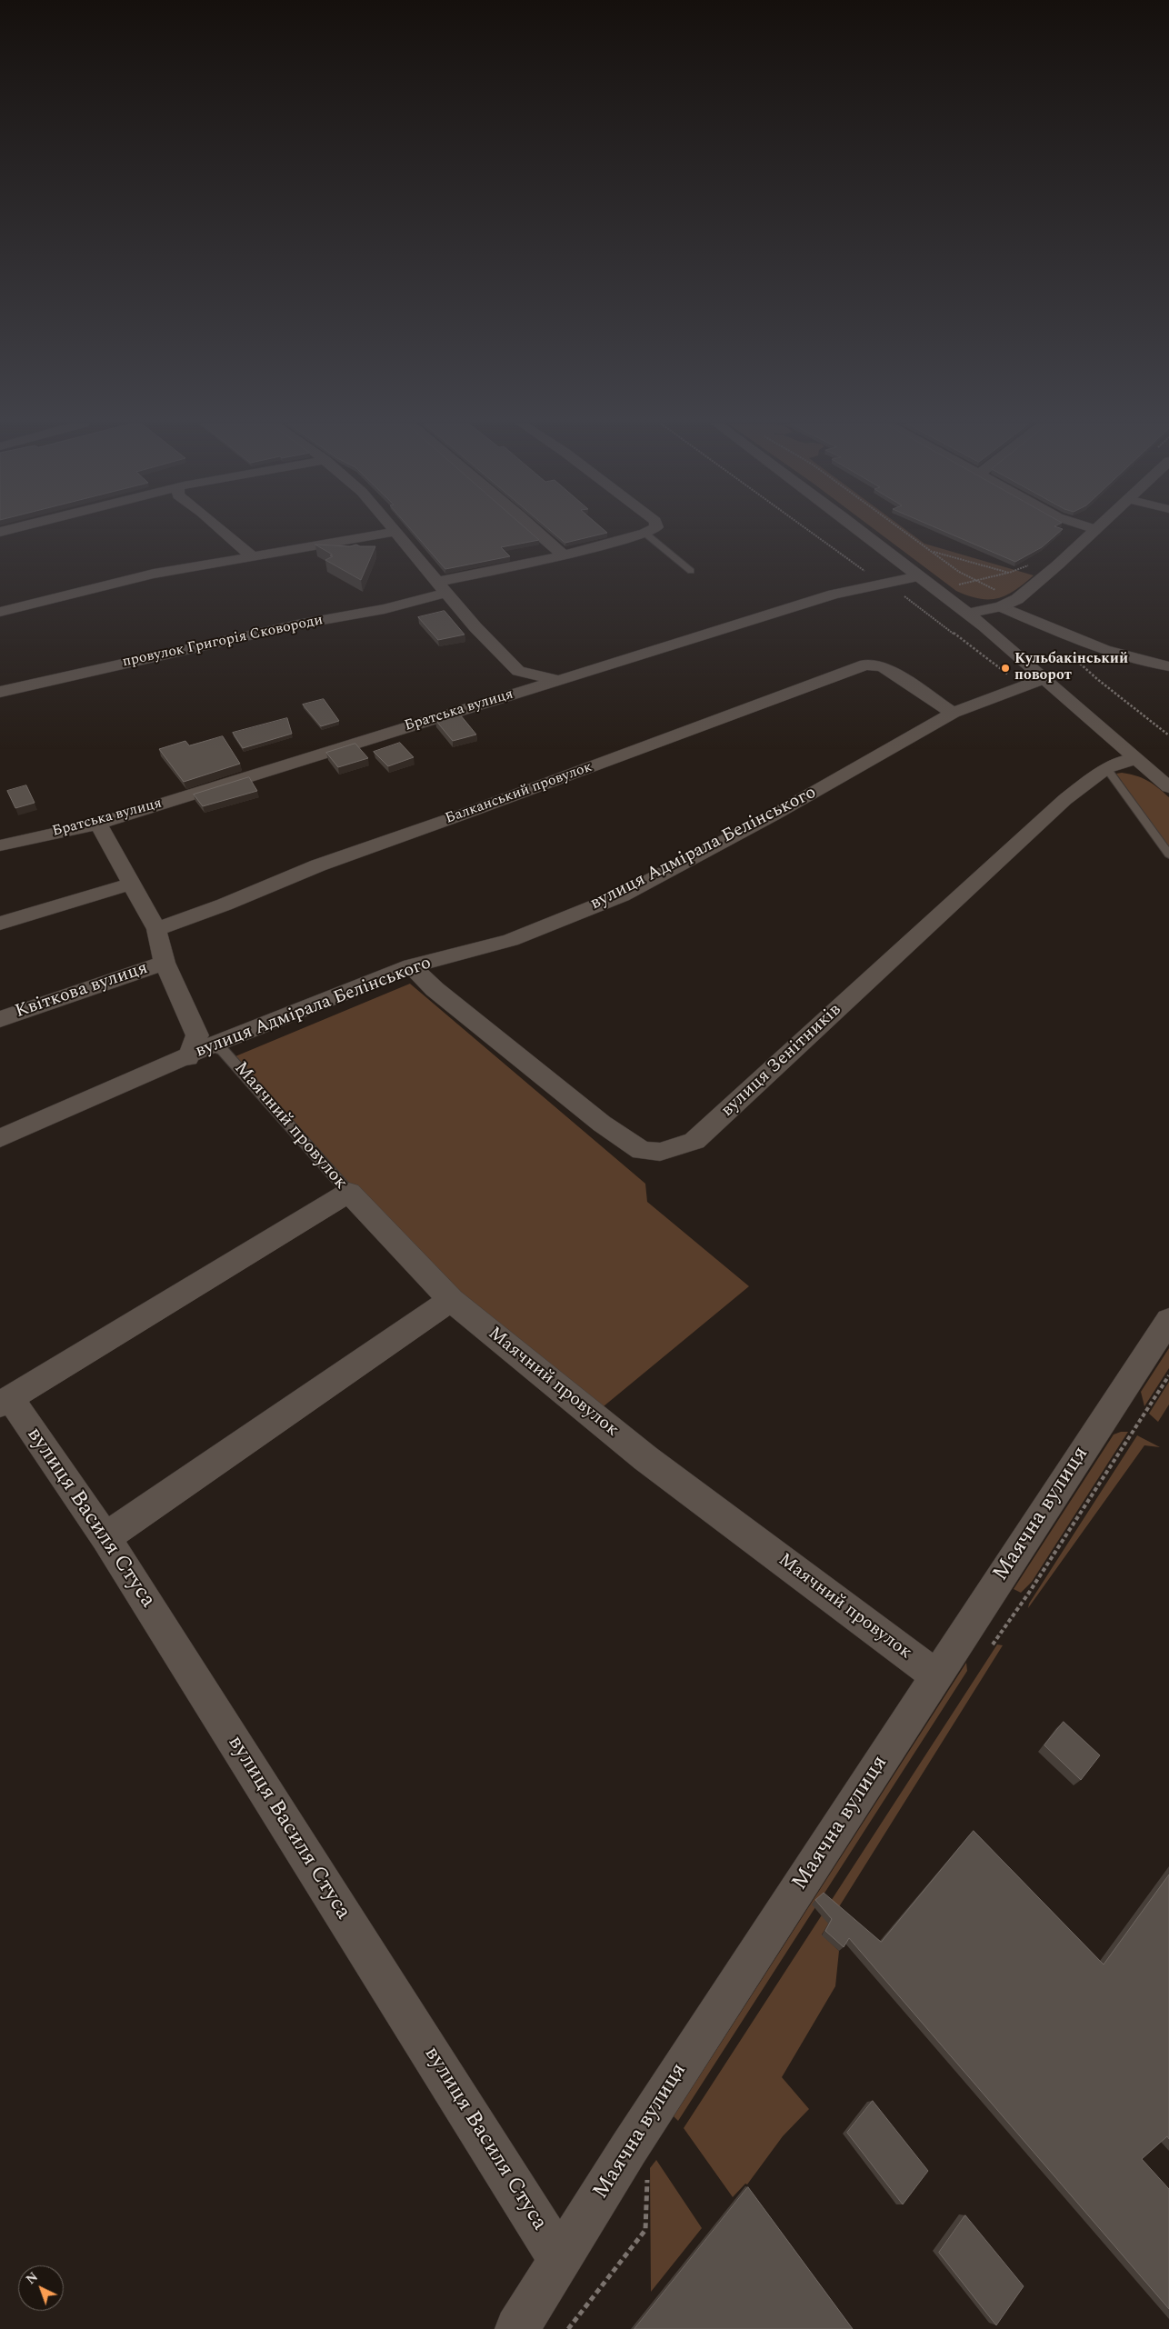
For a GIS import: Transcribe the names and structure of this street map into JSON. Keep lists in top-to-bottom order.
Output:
{
  "streets": {
    "street": [
      "провулок Григорія Сковороди",
      "Братська вулиця",
      "Балканський провулок",
      "вулиця Адмірала Белінського",
      "Квіткова вулиця",
      "вулиця Зенітників",
      "Маячний провулок",
      "Маячна вулиця",
      "вулиця Василя Стуса"
    ]
  },
  "crossings": [
    ["Балканський провулок", "вулиця Адмірала Белінського"],
    ["вулиця Адмірала Белінського", "вулиця Зенітників"],
    ["вулиця Адмірала Белінського", "Маячний провулок"],
    ["Маячний провулок", "Маячна вулиця"],
    ["Маячний провулок", "вулиця Василя Стуса"],
    ["Маячна вулиця", "вулиця Василя Стуса"]
  ],
  "places": ["Кульбакінський поворот"],
  "north": "top left"
}
